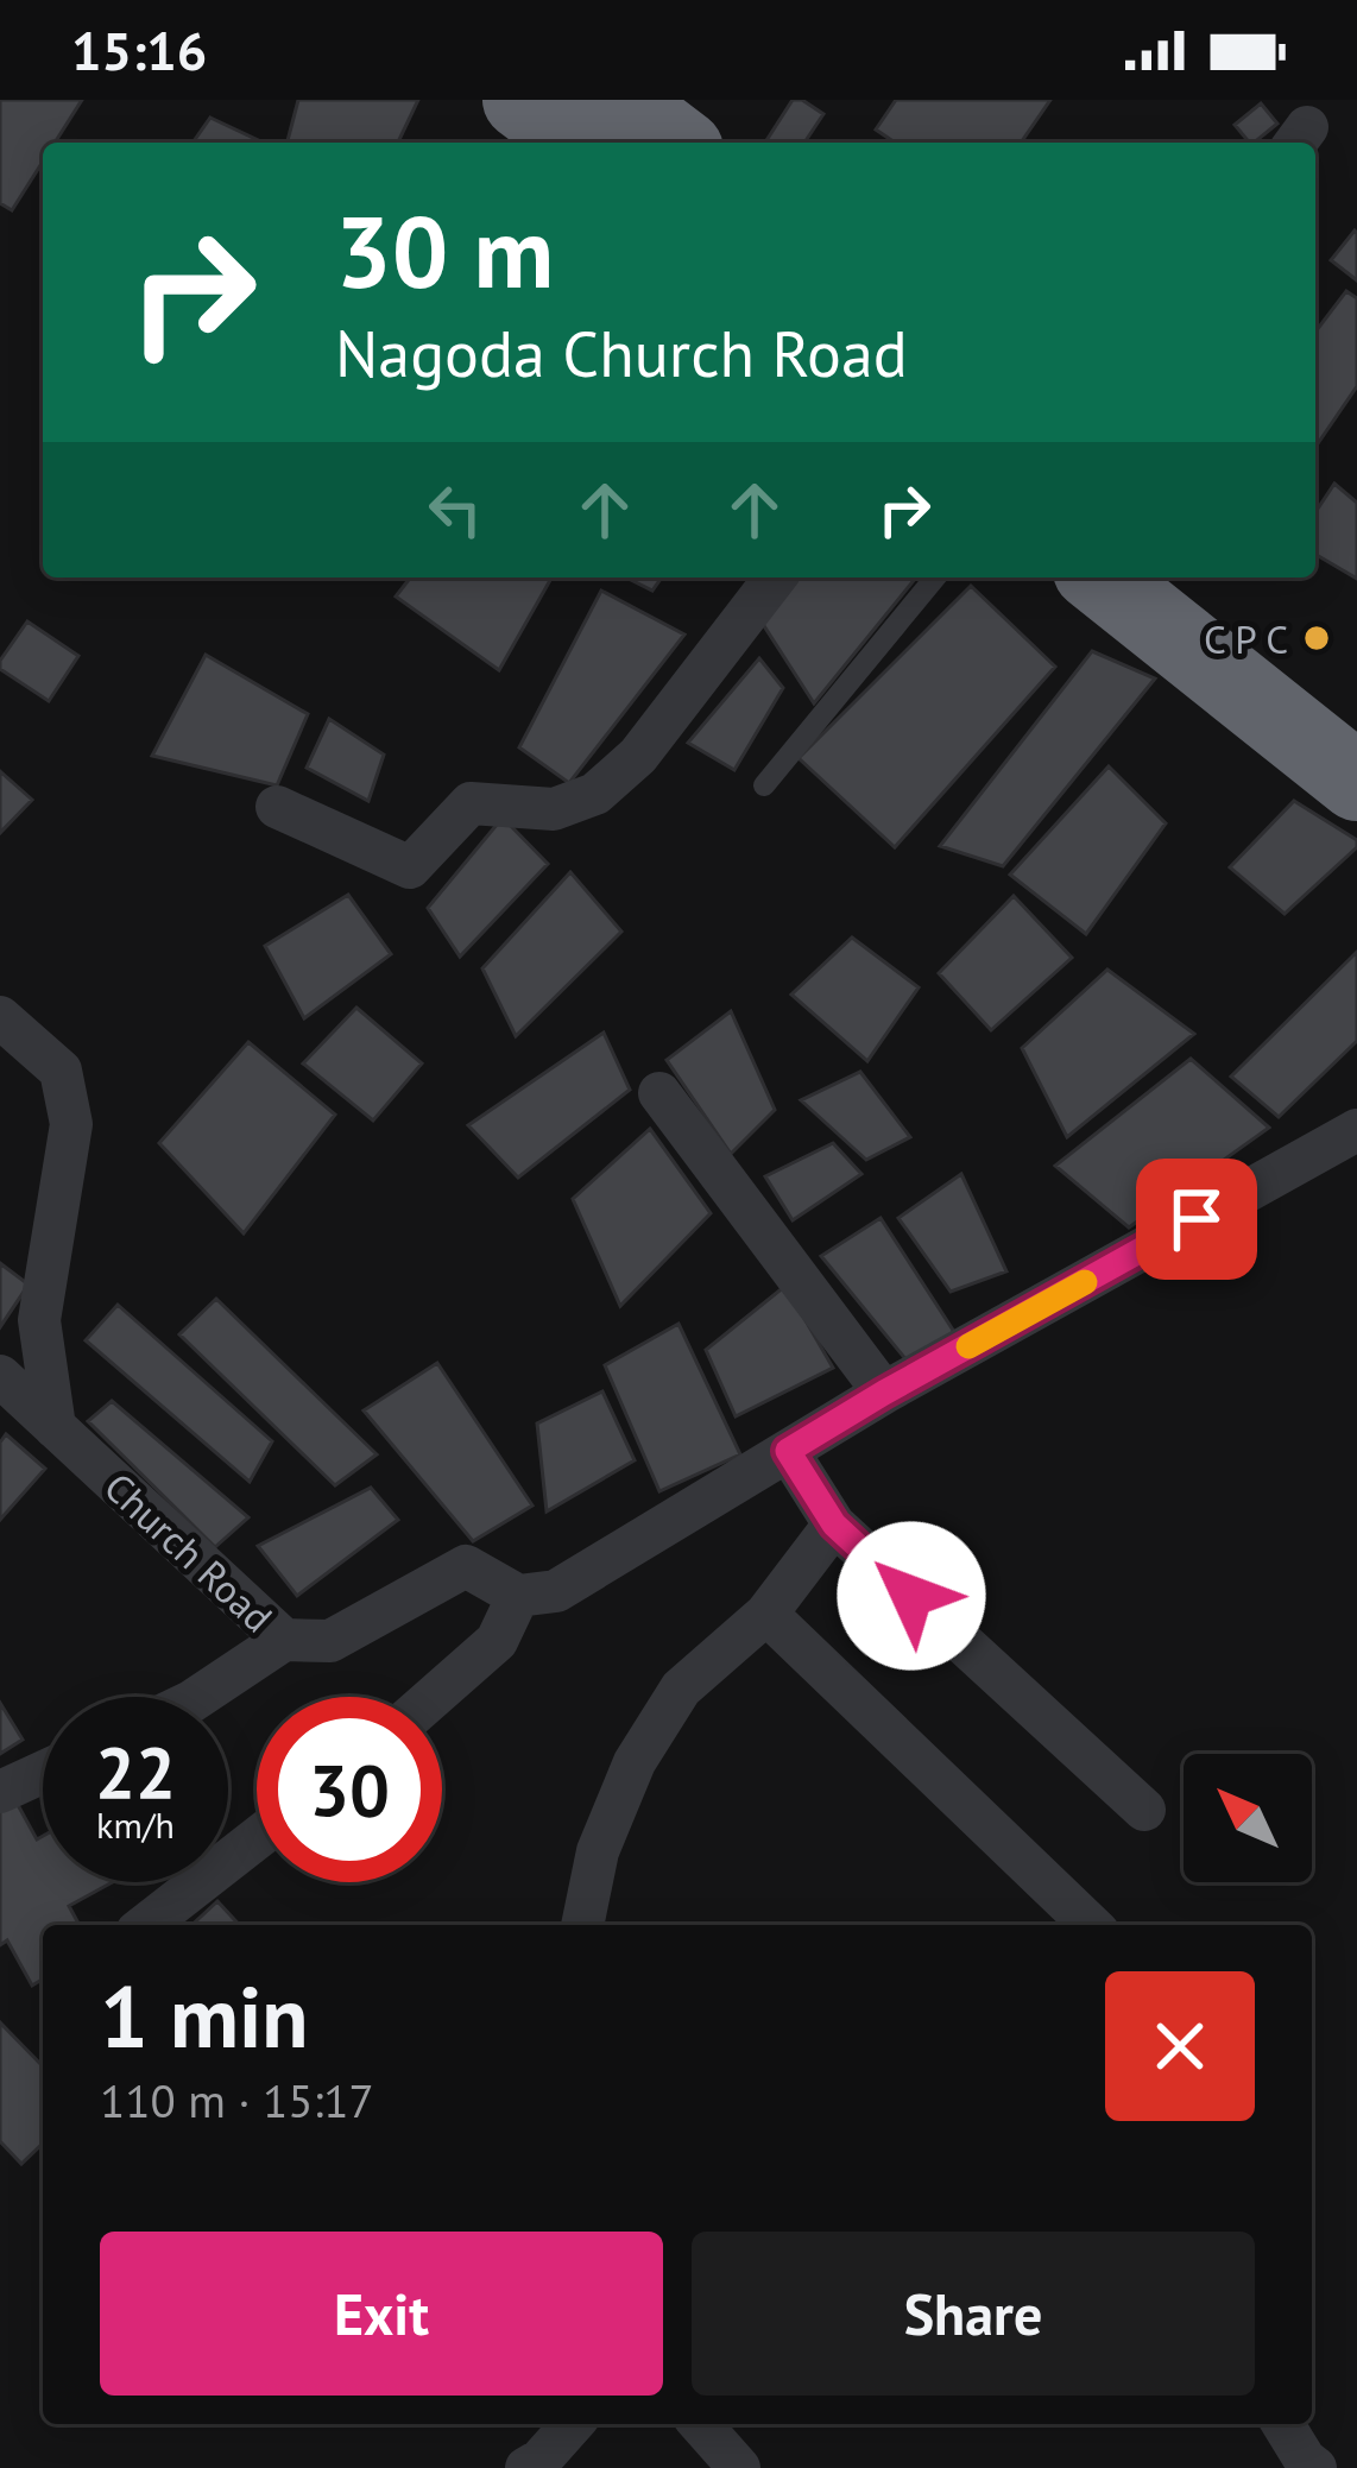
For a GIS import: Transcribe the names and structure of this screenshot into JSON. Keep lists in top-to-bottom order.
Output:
{
  "streets": {
    "street": ["Church Road"]
  },
  "places": ["C P C"],
  "north": "top left",
  "page": {
    "status": "15:16",
    "turn": ["30 m", "Nagoda Church Road"],
    "speed": "22 km/h",
    "limit": "30",
    "heading": ["1 min", "110 m · 15:17"],
    "buttons": ["Exit", "Share"]
  }
}
